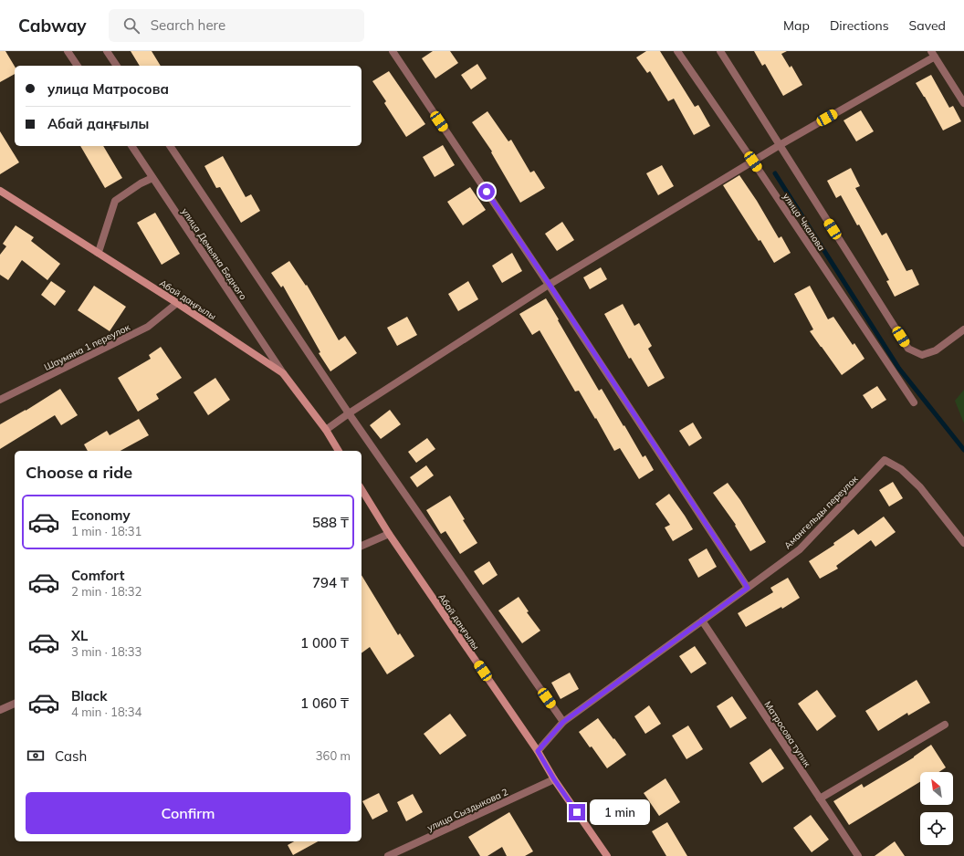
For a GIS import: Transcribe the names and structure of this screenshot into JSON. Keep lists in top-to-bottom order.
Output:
{
  "streets": {
    "street": [
      "улица Чкалова",
      "улица Демьяна Бедного",
      "Абай даңғылы",
      "Шаумяна 1 переулок",
      "Амангельды переулок",
      "Матросова тупик",
      "улица Сыздыкова 2"
    ]
  },
  "crossings": [
    ["улица Демьяна Бедного", "Абай даңғылы"],
    ["Абай даңғылы", "Шаумяна 1 переулок"],
    ["Абай даңғылы", "Амангельды переулок"],
    ["Абай даңғылы", "улица Сыздыкова 2"],
    ["Амангельды переулок", "Матросова тупик"]
  ],
  "north": "top left",
  "page": {
    "header": "Cabway",
    "search": "Search here",
    "nav": ["Map", "Directions", "Saved"],
    "banner": ["улица Матросова", "Абай даңғылы"],
    "heading": "Choose a ride",
    "list": [
      {
        "name": "Economy",
        "note": "1 min · 18:31",
        "value": "588 ₸"
      },
      {
        "name": "Comfort",
        "note": "2 min · 18:32",
        "value": "794 ₸"
      },
      {
        "name": "XL",
        "note": "3 min · 18:33",
        "value": "1 000 ₸"
      },
      {
        "name": "Black",
        "note": "4 min · 18:34",
        "value": "1 060 ₸"
      }
    ],
    "pay": ["Cash", "360 m"],
    "buttons": "Confirm",
    "bubble": "1 min"
  }
}
